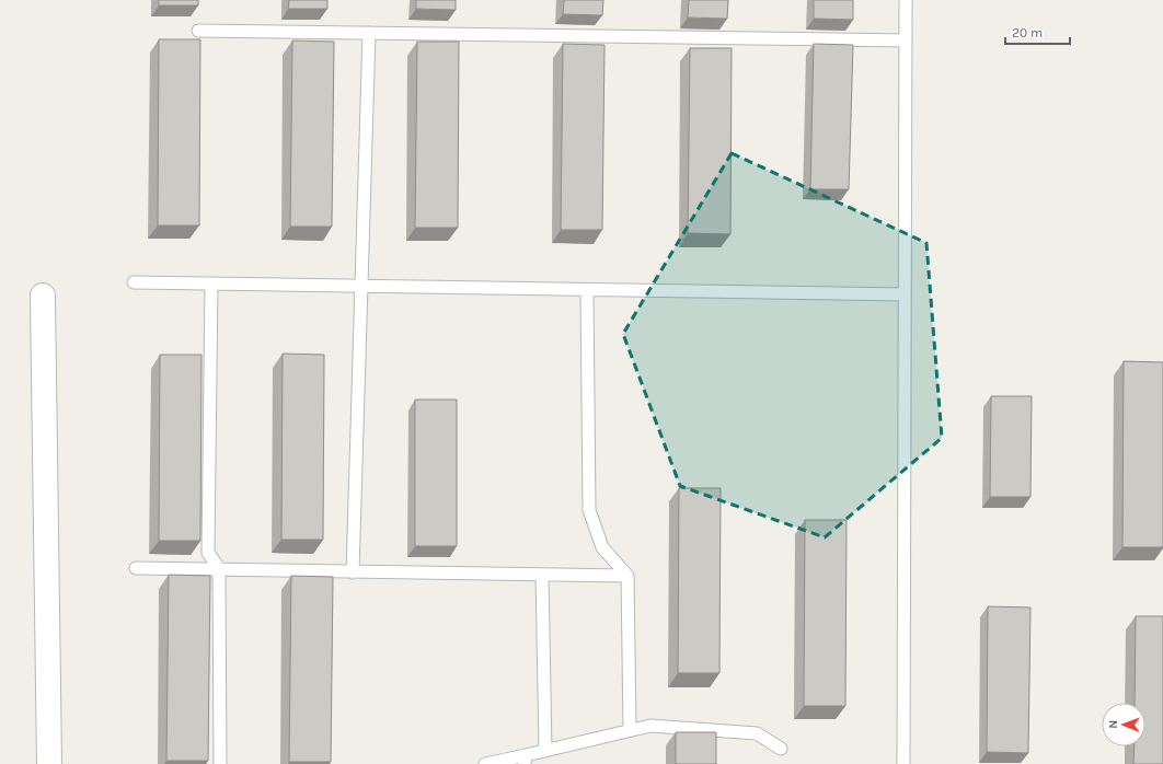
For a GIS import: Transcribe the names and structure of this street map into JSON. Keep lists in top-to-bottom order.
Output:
{
  "scale_bar": "20 m",
  "north": "left"
}
